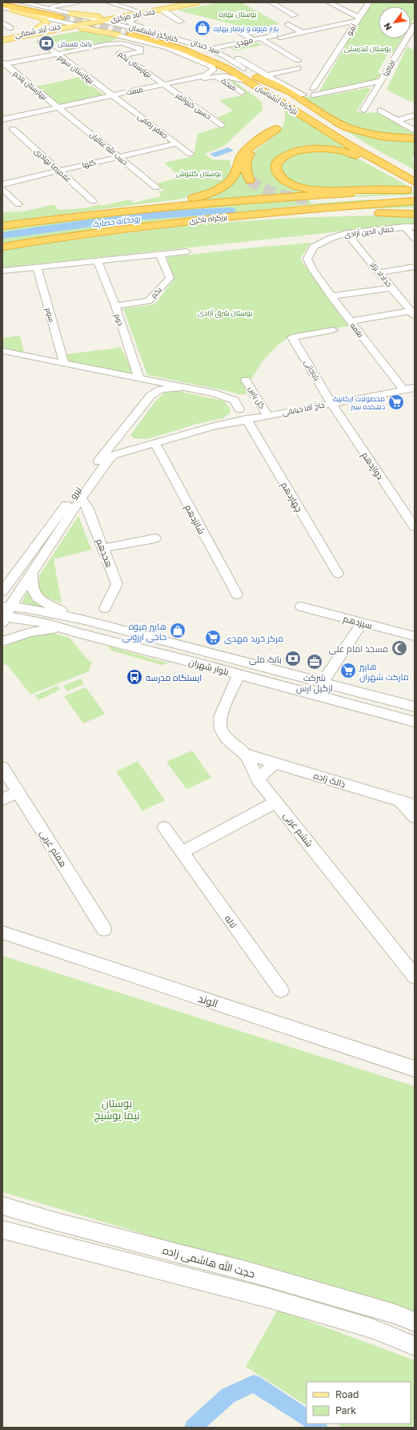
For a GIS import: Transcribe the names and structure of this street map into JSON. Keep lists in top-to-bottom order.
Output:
{
  "streets": {
    "highway": ["بزرگراه آبشناسان", "بزرگراه باکری"],
    "main road": ["جنت آباد مرکزی", "جنت آباد شمالی"],
    "street": [
      "آهو",
      "کنارگذر آبشناسان",
      "مهدی",
      "سید خندان",
      "بهارستان یکم",
      "اقاقیا",
      "بهارستان سوم",
      "میخک",
      "بهارستان پنجم",
      "مبعث",
      "حسین کیوانفر",
      "جعفر رضایی",
      "حبیب الله عبائیان",
      "گلها",
      "غلامرضا بهادری",
      "جمال الدین آزادی",
      "خداداد نژاد",
      "یکم",
      "سوم",
      "دوم",
      "نغمه",
      "باباخانی",
      "گل یاس",
      "حاج آقا خیابانی",
      "دوازدهم",
      "نیرو",
      "چهاردهم",
      "شانزدهم",
      "هجدهم",
      "سیزدهم",
      "بلوار شهران",
      "ذالک زاده",
      "ششم غربی",
      "هفتم غربی",
      "لاله",
      "الوند",
      "حجت الله هاشمی زاده"
    ]
  },
  "crossings": [
    ["جنت آباد مرکزی", "کنارگذر آبشناسان"],
    ["جنت آباد مرکزی", "سید خندان"],
    ["آهو", "مهدی"],
    ["آهو", "سید خندان"],
    ["کنارگذر آبشناسان", "بزرگراه آبشناسان"],
    ["مهدی", "سید خندان"],
    ["بهارستان یکم", "مبعث"],
    ["بهارستان یکم", "حسین کیوانفر"],
    ["بهارستان سوم", "مبعث"],
    ["بهارستان سوم", "جعفر رضایی"],
    ["میخک", "مبعث"],
    ["بهارستان پنجم", "مبعث"],
    ["بهارستان پنجم", "حبیب الله عبائیان"],
    ["مبعث", "بزرگراه آبشناسان"],
    ["مبعث", "حسین کیوانفر"],
    ["مبعث", "جعفر رضایی"],
    ["مبعث", "حبیب الله عبائیان"],
    ["جعفر رضایی", "گلها"],
    ["حبیب الله عبائیان", "گلها"],
    ["گلها", "غلامرضا بهادری"],
    ["جمال الدین آزادی", "خداداد نژاد"],
    ["جمال الدین آزادی", "نغمه"],
    ["یکم", "دوم"],
    ["سوم", "نیرو"],
    ["دوم", "نیرو"],
    ["نغمه", "حاج آقا خیابانی"],
    ["باباخانی", "حاج آقا خیابانی"],
    ["باباخانی", "دوازدهم"],
    ["گل یاس", "حاج آقا خیابانی"],
    ["حاج آقا خیابانی", "دوازدهم"],
    ["حاج آقا خیابانی", "نیرو"],
    ["حاج آقا خیابانی", "چهاردهم"],
    ["حاج آقا خیابانی", "شانزدهم"],
    ["نیرو", "شانزدهم"],
    ["نیرو", "هجدهم"],
    ["نیرو", "بلوار شهران"],
    ["بلوار شهران", "ششم غربی"],
    ["ذالک زاده", "ششم غربی"]
  ],
  "water": ["رودخانه حصارک"],
  "parks": [
    "بوستان بهاره",
    "بوستان تندرستی",
    "بوستان گلنوش",
    "بوستان شرق آزادی",
    "بوستان نیما یوشیج"
  ],
  "places": {
    "shop": ["بازار میوه و تره‌بار بهاره", "هایپر میوه حاجی ارزونی"],
    "bank": ["بانک مسکن", "بانک ملی"],
    "supermarket": ["محصولات ارگانیک دهکده سبز", "مرکز خرید مهدی", "هایپر مارکت شهران"],
    "mosque": ["مسجد امام علی"],
    "office": ["شرکت ازگیل ارس"],
    "bus stop": ["ایستگاه مدرسه"]
  },
  "legend": ["Road", "Park"],
  "north": "bottom left"
}
